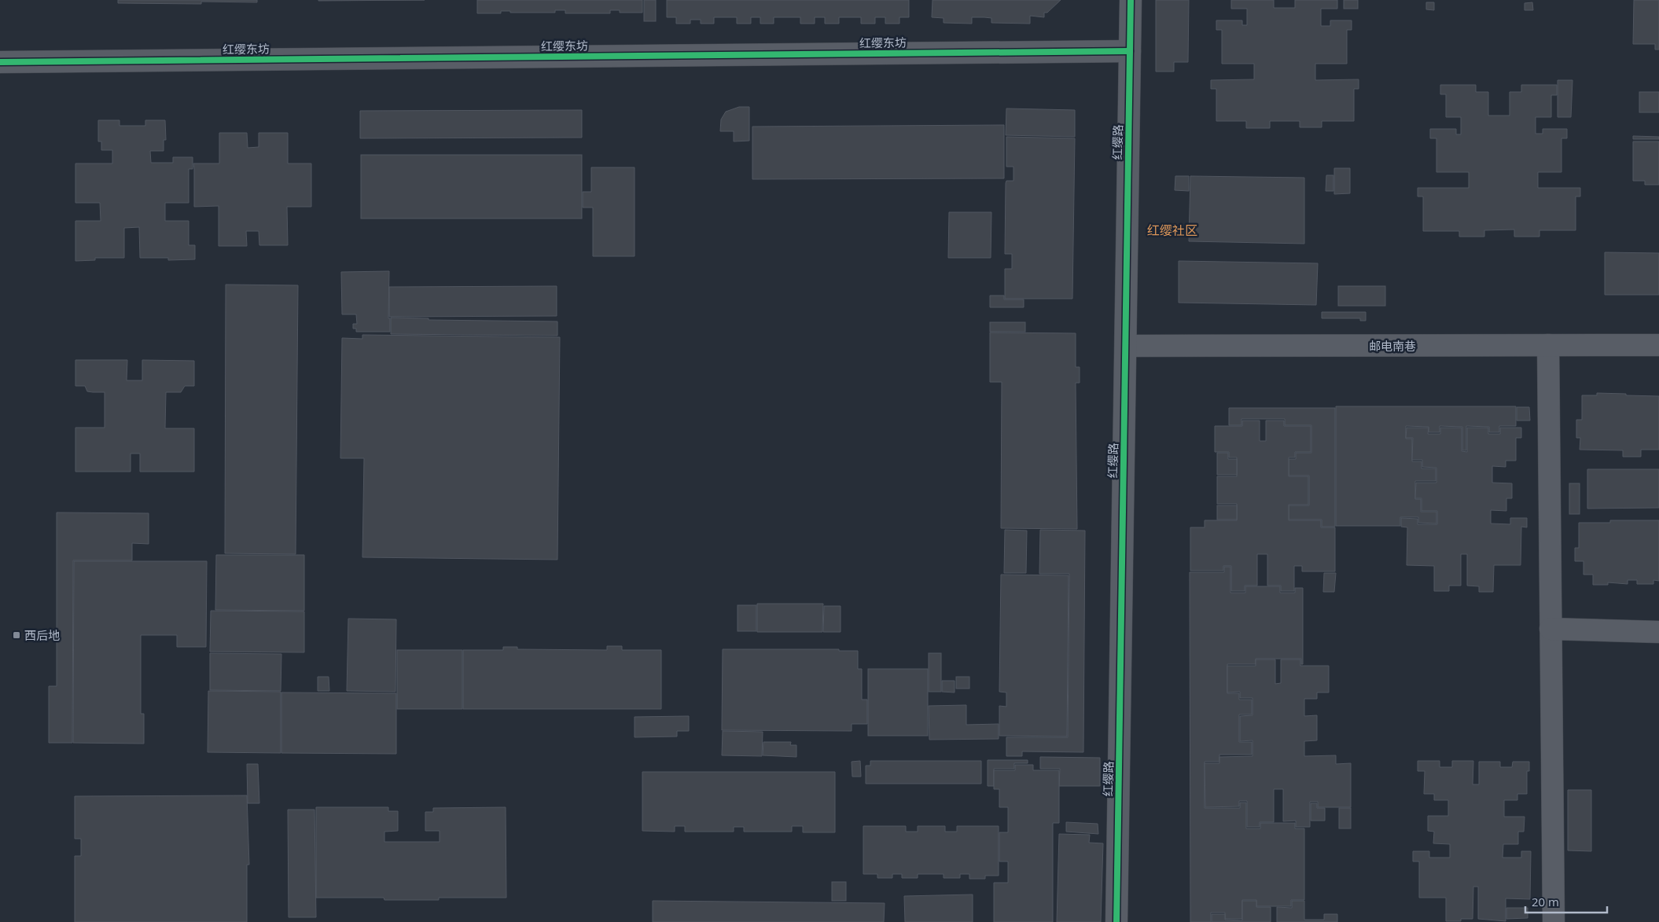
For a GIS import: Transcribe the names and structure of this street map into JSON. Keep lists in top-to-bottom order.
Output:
{
  "streets": {
    "street": ["红缨东坊", "红缨路", "邮电南巷"]
  },
  "crossings": [
    ["红缨东坊", "红缨路"],
    ["红缨路", "邮电南巷"]
  ],
  "districts": ["红缨社区"],
  "places": {
    "transit": ["西后地"]
  },
  "scale_bar": "20 m"
}
